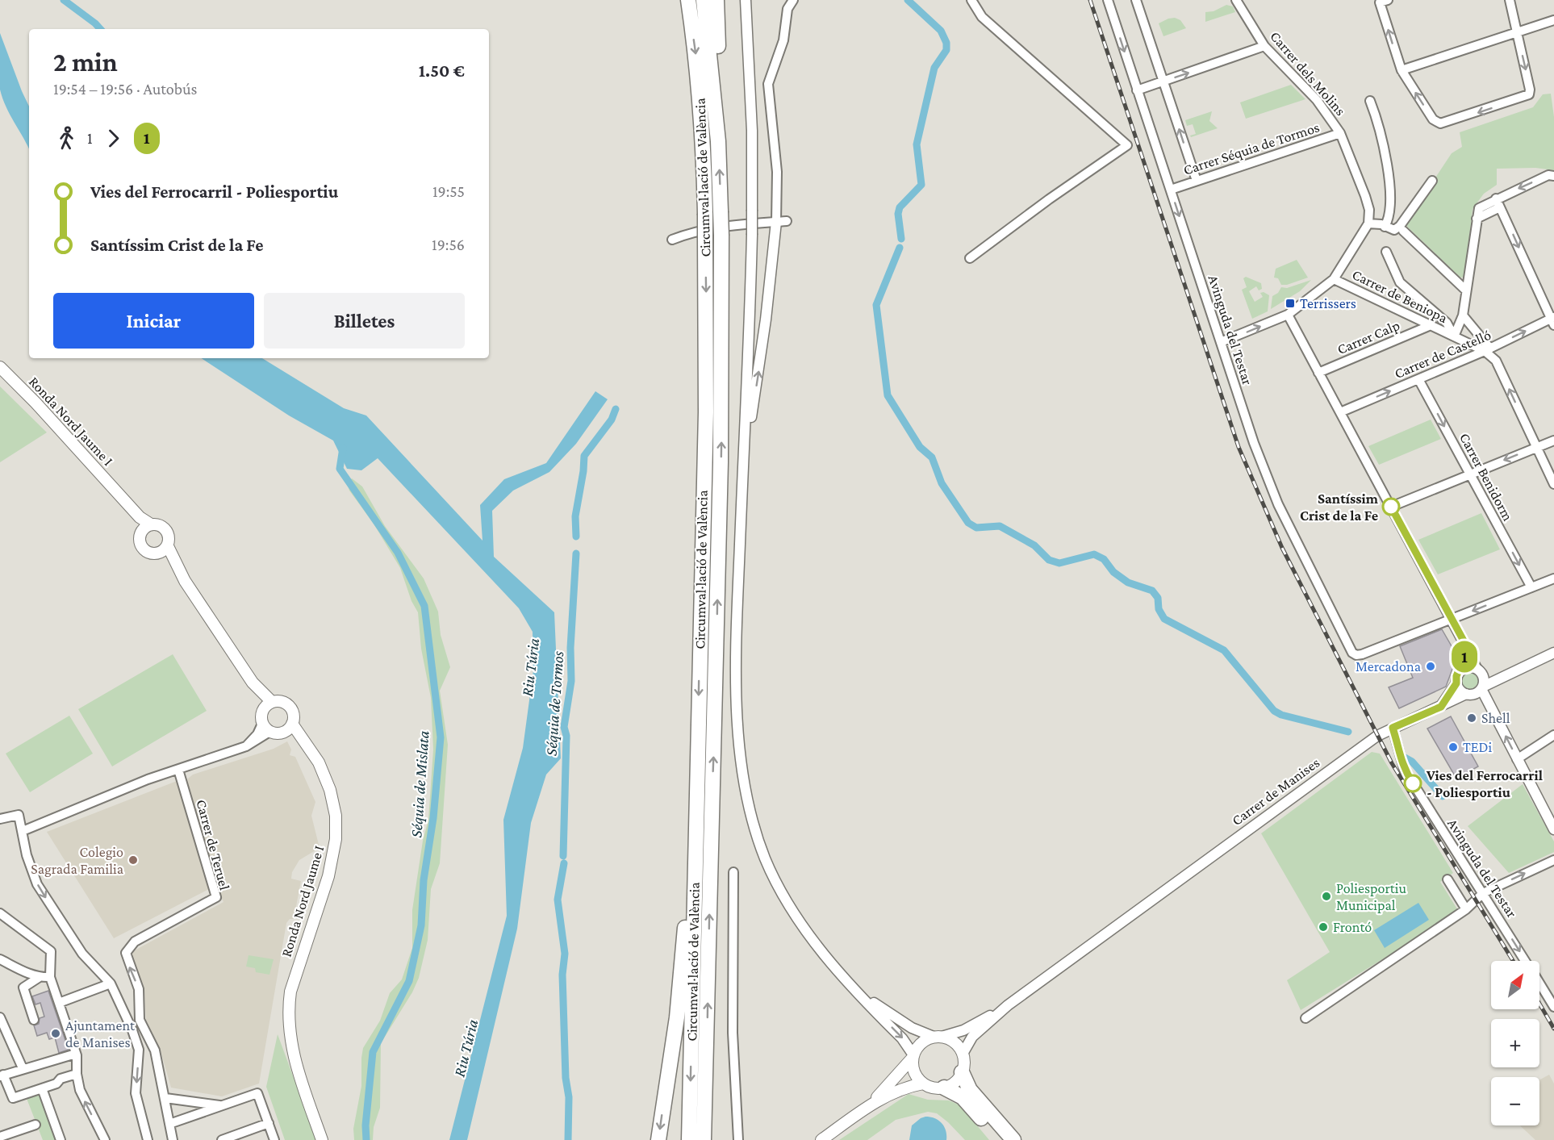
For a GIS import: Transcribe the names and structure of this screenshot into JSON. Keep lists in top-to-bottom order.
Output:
{
  "streets": {
    "highway": ["Circumval·lació de València"],
    "main road": ["Ronda Nord Jaume I"],
    "street": [
      "Carrer dels Molins",
      "Carrer Séquia de Tormos",
      "Carrer de Beniopa",
      "Avinguda del Testar",
      "Carrer Calp",
      "Carrer de Castelló",
      "Carrer Benidorm",
      "Carrer de Manises",
      "Carrer de Teruel"
    ]
  },
  "crossings": [
    ["Carrer dels Molins", "Carrer Séquia de Tormos"],
    ["Carrer Séquia de Tormos", "Avinguda del Testar"],
    ["Carrer de Beniopa", "Carrer Calp"],
    ["Avinguda del Testar", "Carrer de Manises"],
    ["Carrer de Castelló", "Carrer Benidorm"]
  ],
  "one_way": ["Carrer de Castelló", "Carrer de Teruel"],
  "water": ["Riu Túria", "Séquia de Tormos", "Séquia de Mislata"],
  "places": {
    "transit": ["Terrissers"],
    "other": [
      "Santíssim Crist de la Fe",
      "Mercadona",
      "Shell",
      "TEDi",
      "Vies del Ferrocarril - Poliesportiu",
      "Colegio Sagrada Familia",
      "Poliesportiu Municipal",
      "Frontó",
      "Ajuntament de Manises"
    ]
  },
  "lines": ["bus line 1"],
  "north": "top right",
  "page": {
    "on_map": "1",
    "heading": ["2 min", "19:54 – 19:56 · Autobús", "1.50 €"],
    "legs": ["1", "1"],
    "list": [
      {
        "name": "Vies del Ferrocarril - Poliesportiu",
        "value": "19:55"
      },
      {
        "name": "Santíssim Crist de la Fe",
        "value": "19:56"
      }
    ],
    "buttons": ["Iniciar", "Billetes"],
    "map_buttons": ["+", "−"]
  }
}
